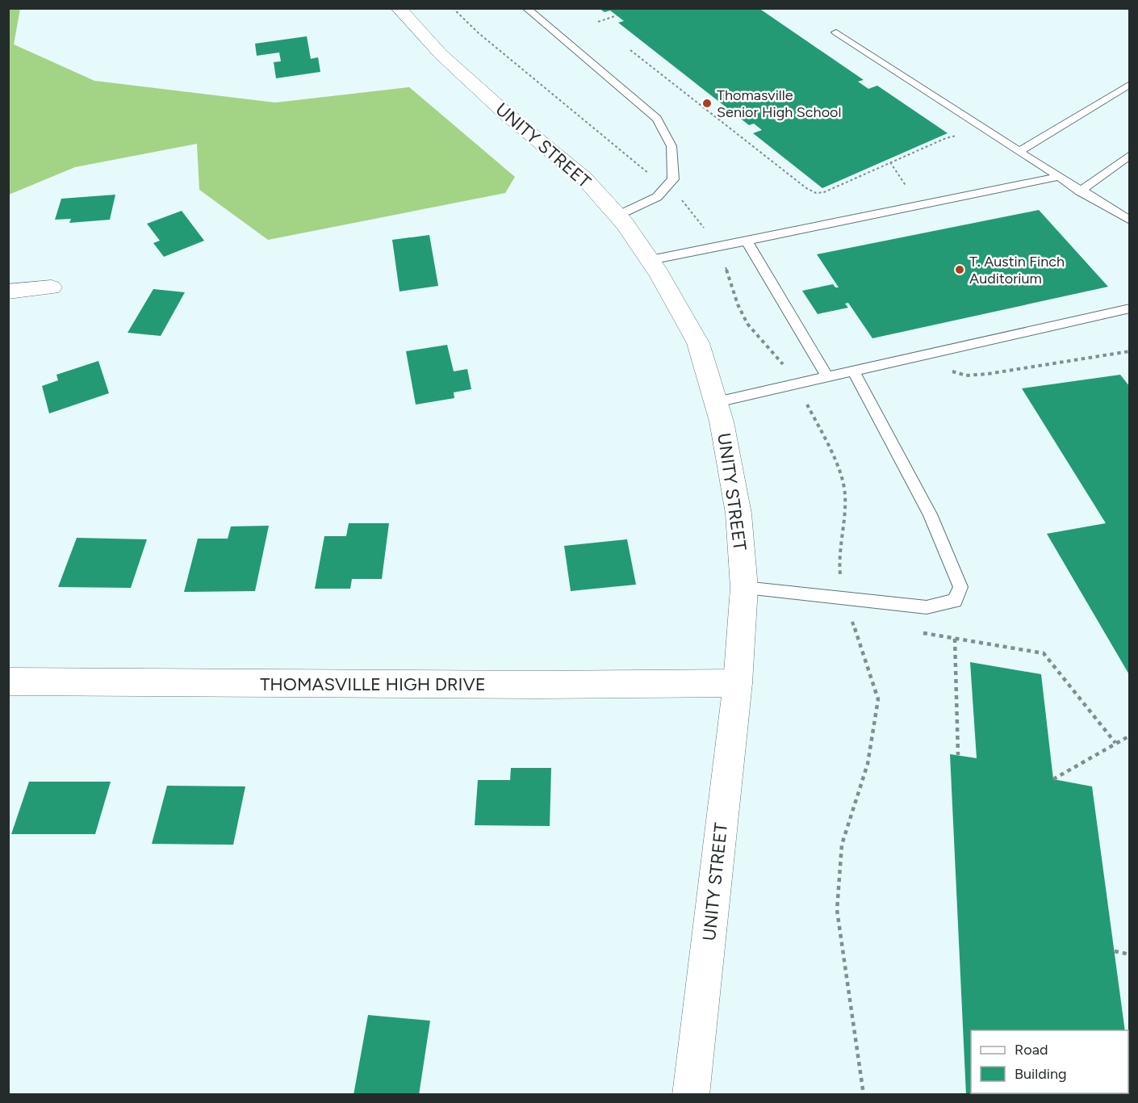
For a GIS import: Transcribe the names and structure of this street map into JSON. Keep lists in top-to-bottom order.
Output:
{
  "streets": {
    "street": ["UNITY STREET", "THOMASVILLE HIGH DRIVE"]
  },
  "crossings": [
    ["UNITY STREET", "THOMASVILLE HIGH DRIVE"]
  ],
  "places": ["Thomasville Senior High School", "T. Austin Finch Auditorium"],
  "legend": ["Road", "Building"]
}
